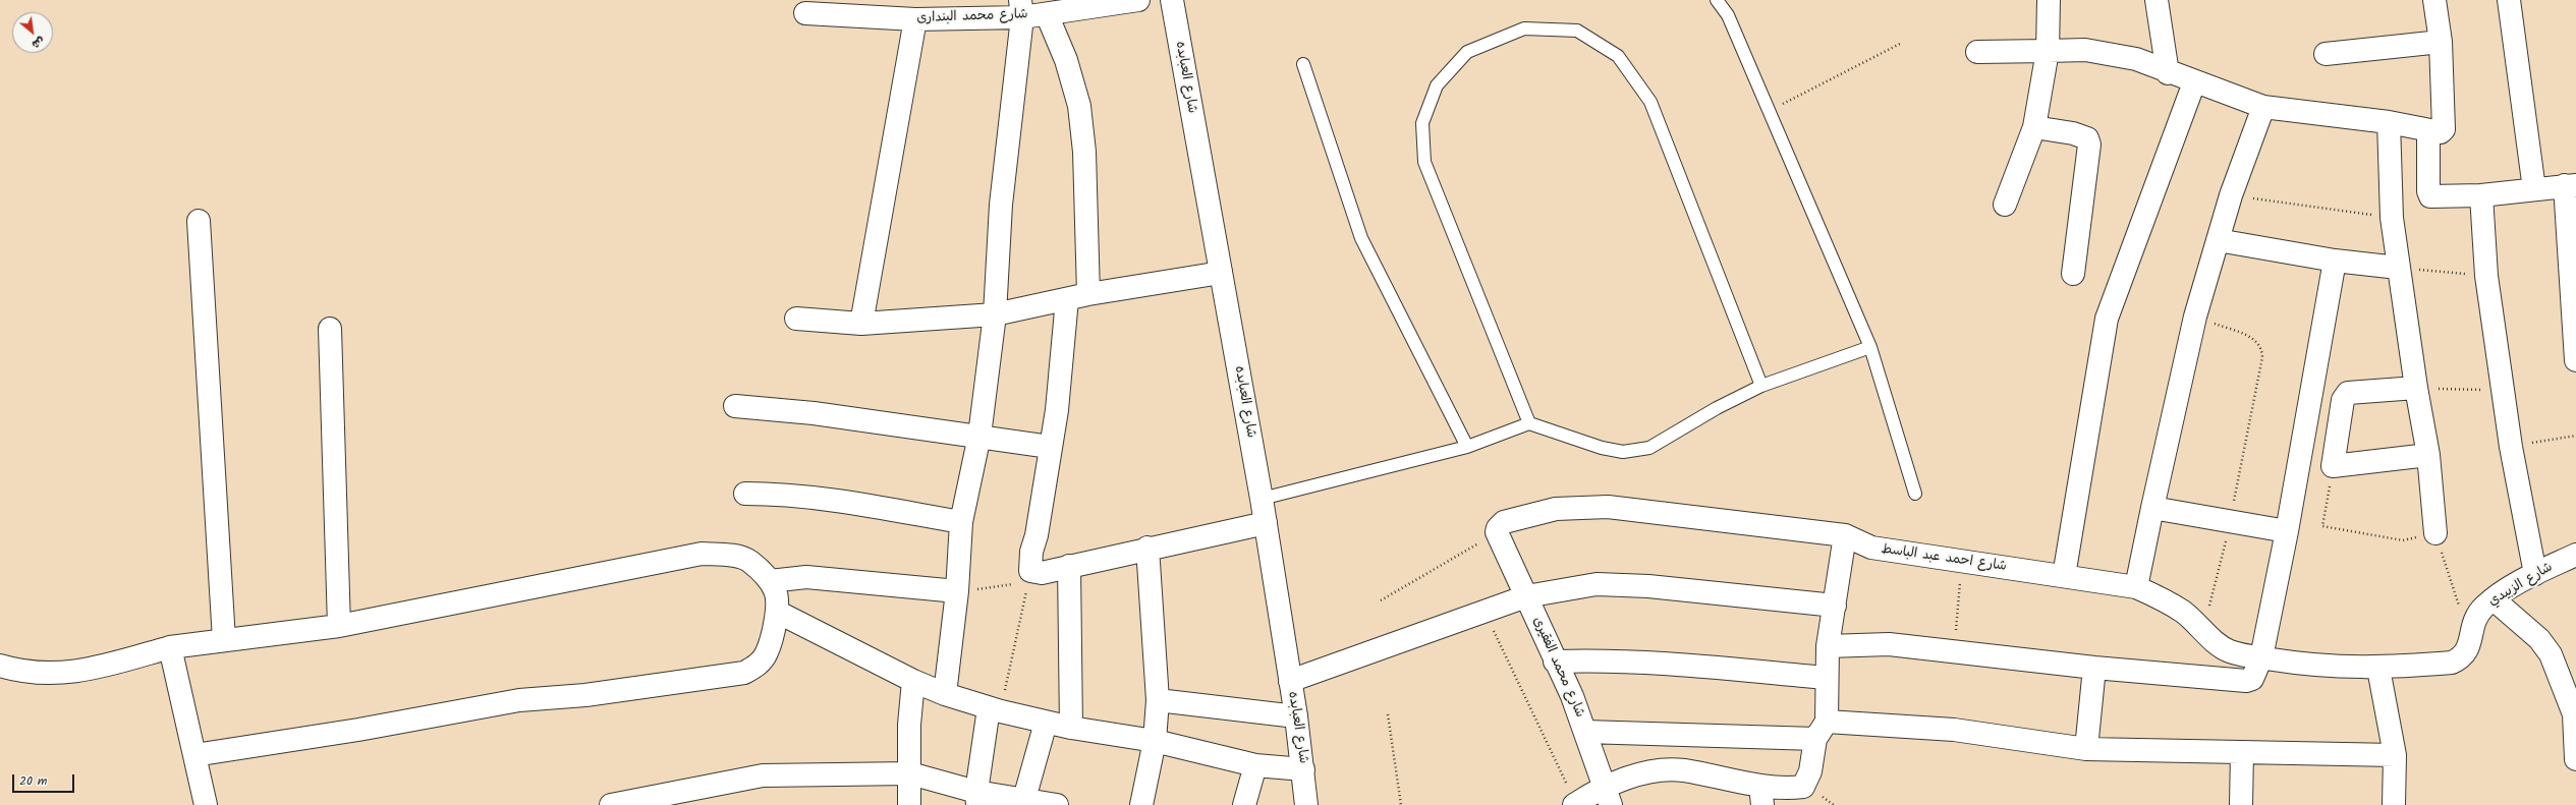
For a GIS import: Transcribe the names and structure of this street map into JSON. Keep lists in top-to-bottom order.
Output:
{
  "streets": {
    "street": [
      "شارع محمد البندارى",
      "شارع العبابده",
      "شارع احمد عبد الباسط",
      "شارع الزبيدي",
      "شارع محمد الفقيرى"
    ]
  },
  "crossings": [
    ["شارع احمد عبد الباسط", "شارع الزبيدي"],
    ["شارع احمد عبد الباسط", "شارع محمد الفقيرى"]
  ],
  "scale_bar": "20 m",
  "north": "bottom right"
}
